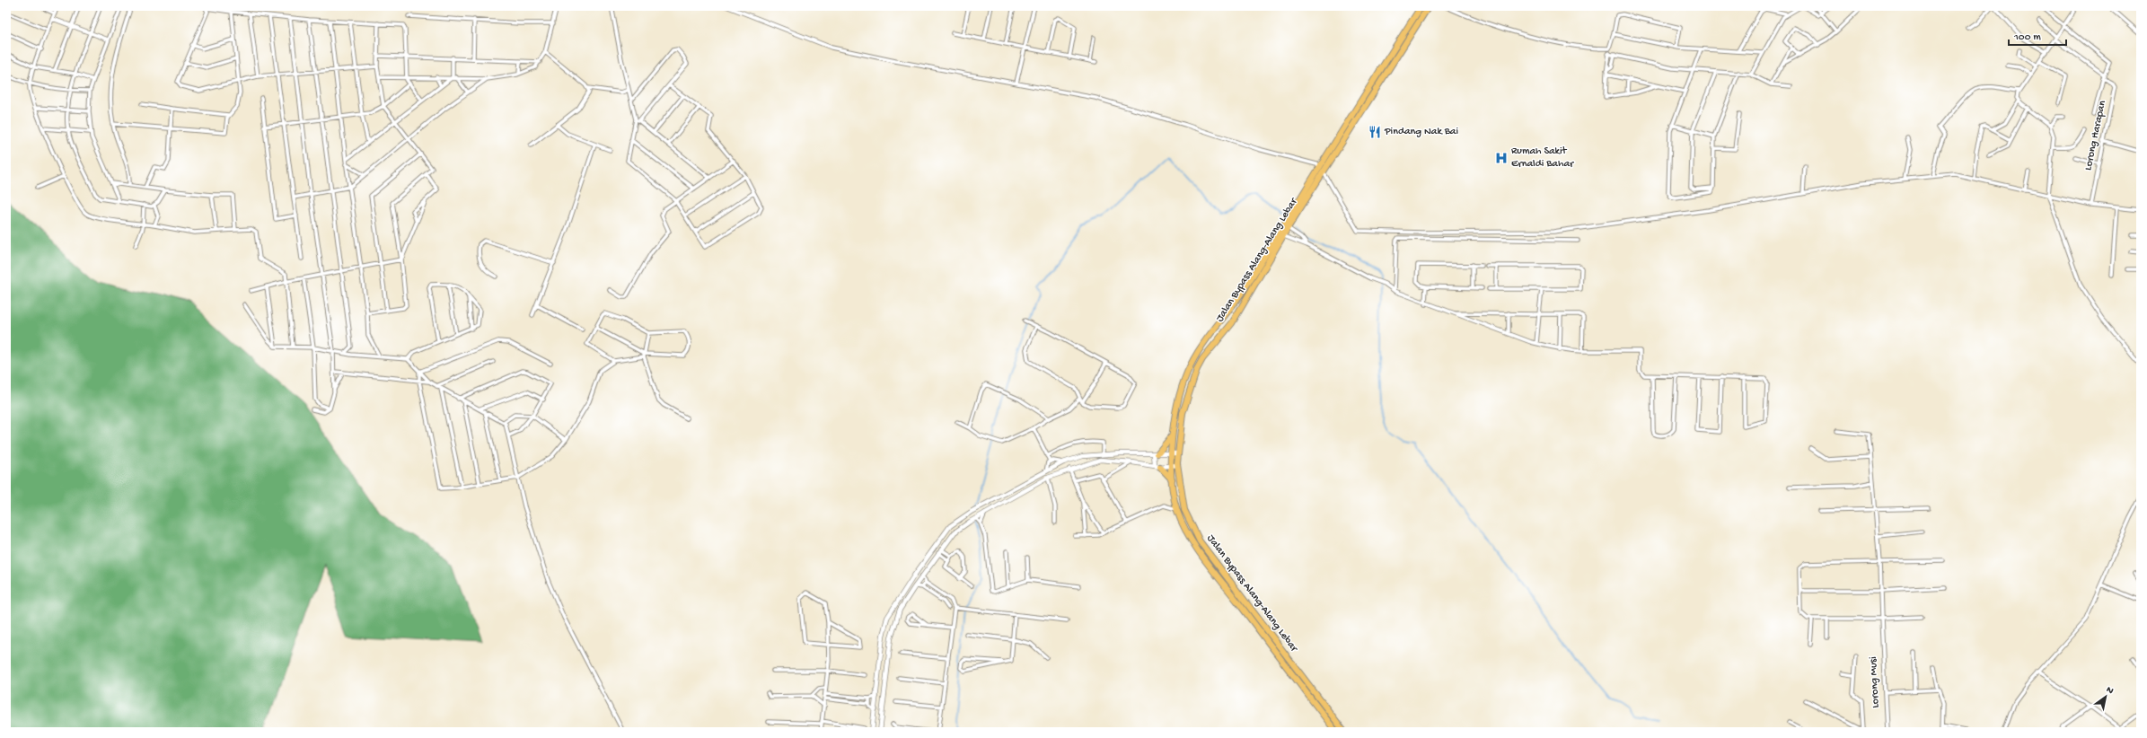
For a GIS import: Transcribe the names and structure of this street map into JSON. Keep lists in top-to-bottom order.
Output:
{
  "streets": {
    "highway": ["Jalan Bypass Alang-Alang Lebar"],
    "street": ["Lorong Harapan", "Lorong Musi"]
  },
  "places": {
    "restaurant": ["Pindang Nak Bai"],
    "hospital": ["Rumah Sakit Ernaldi Bahar"]
  },
  "scale_bar": "100 m",
  "north": "top right"
}
